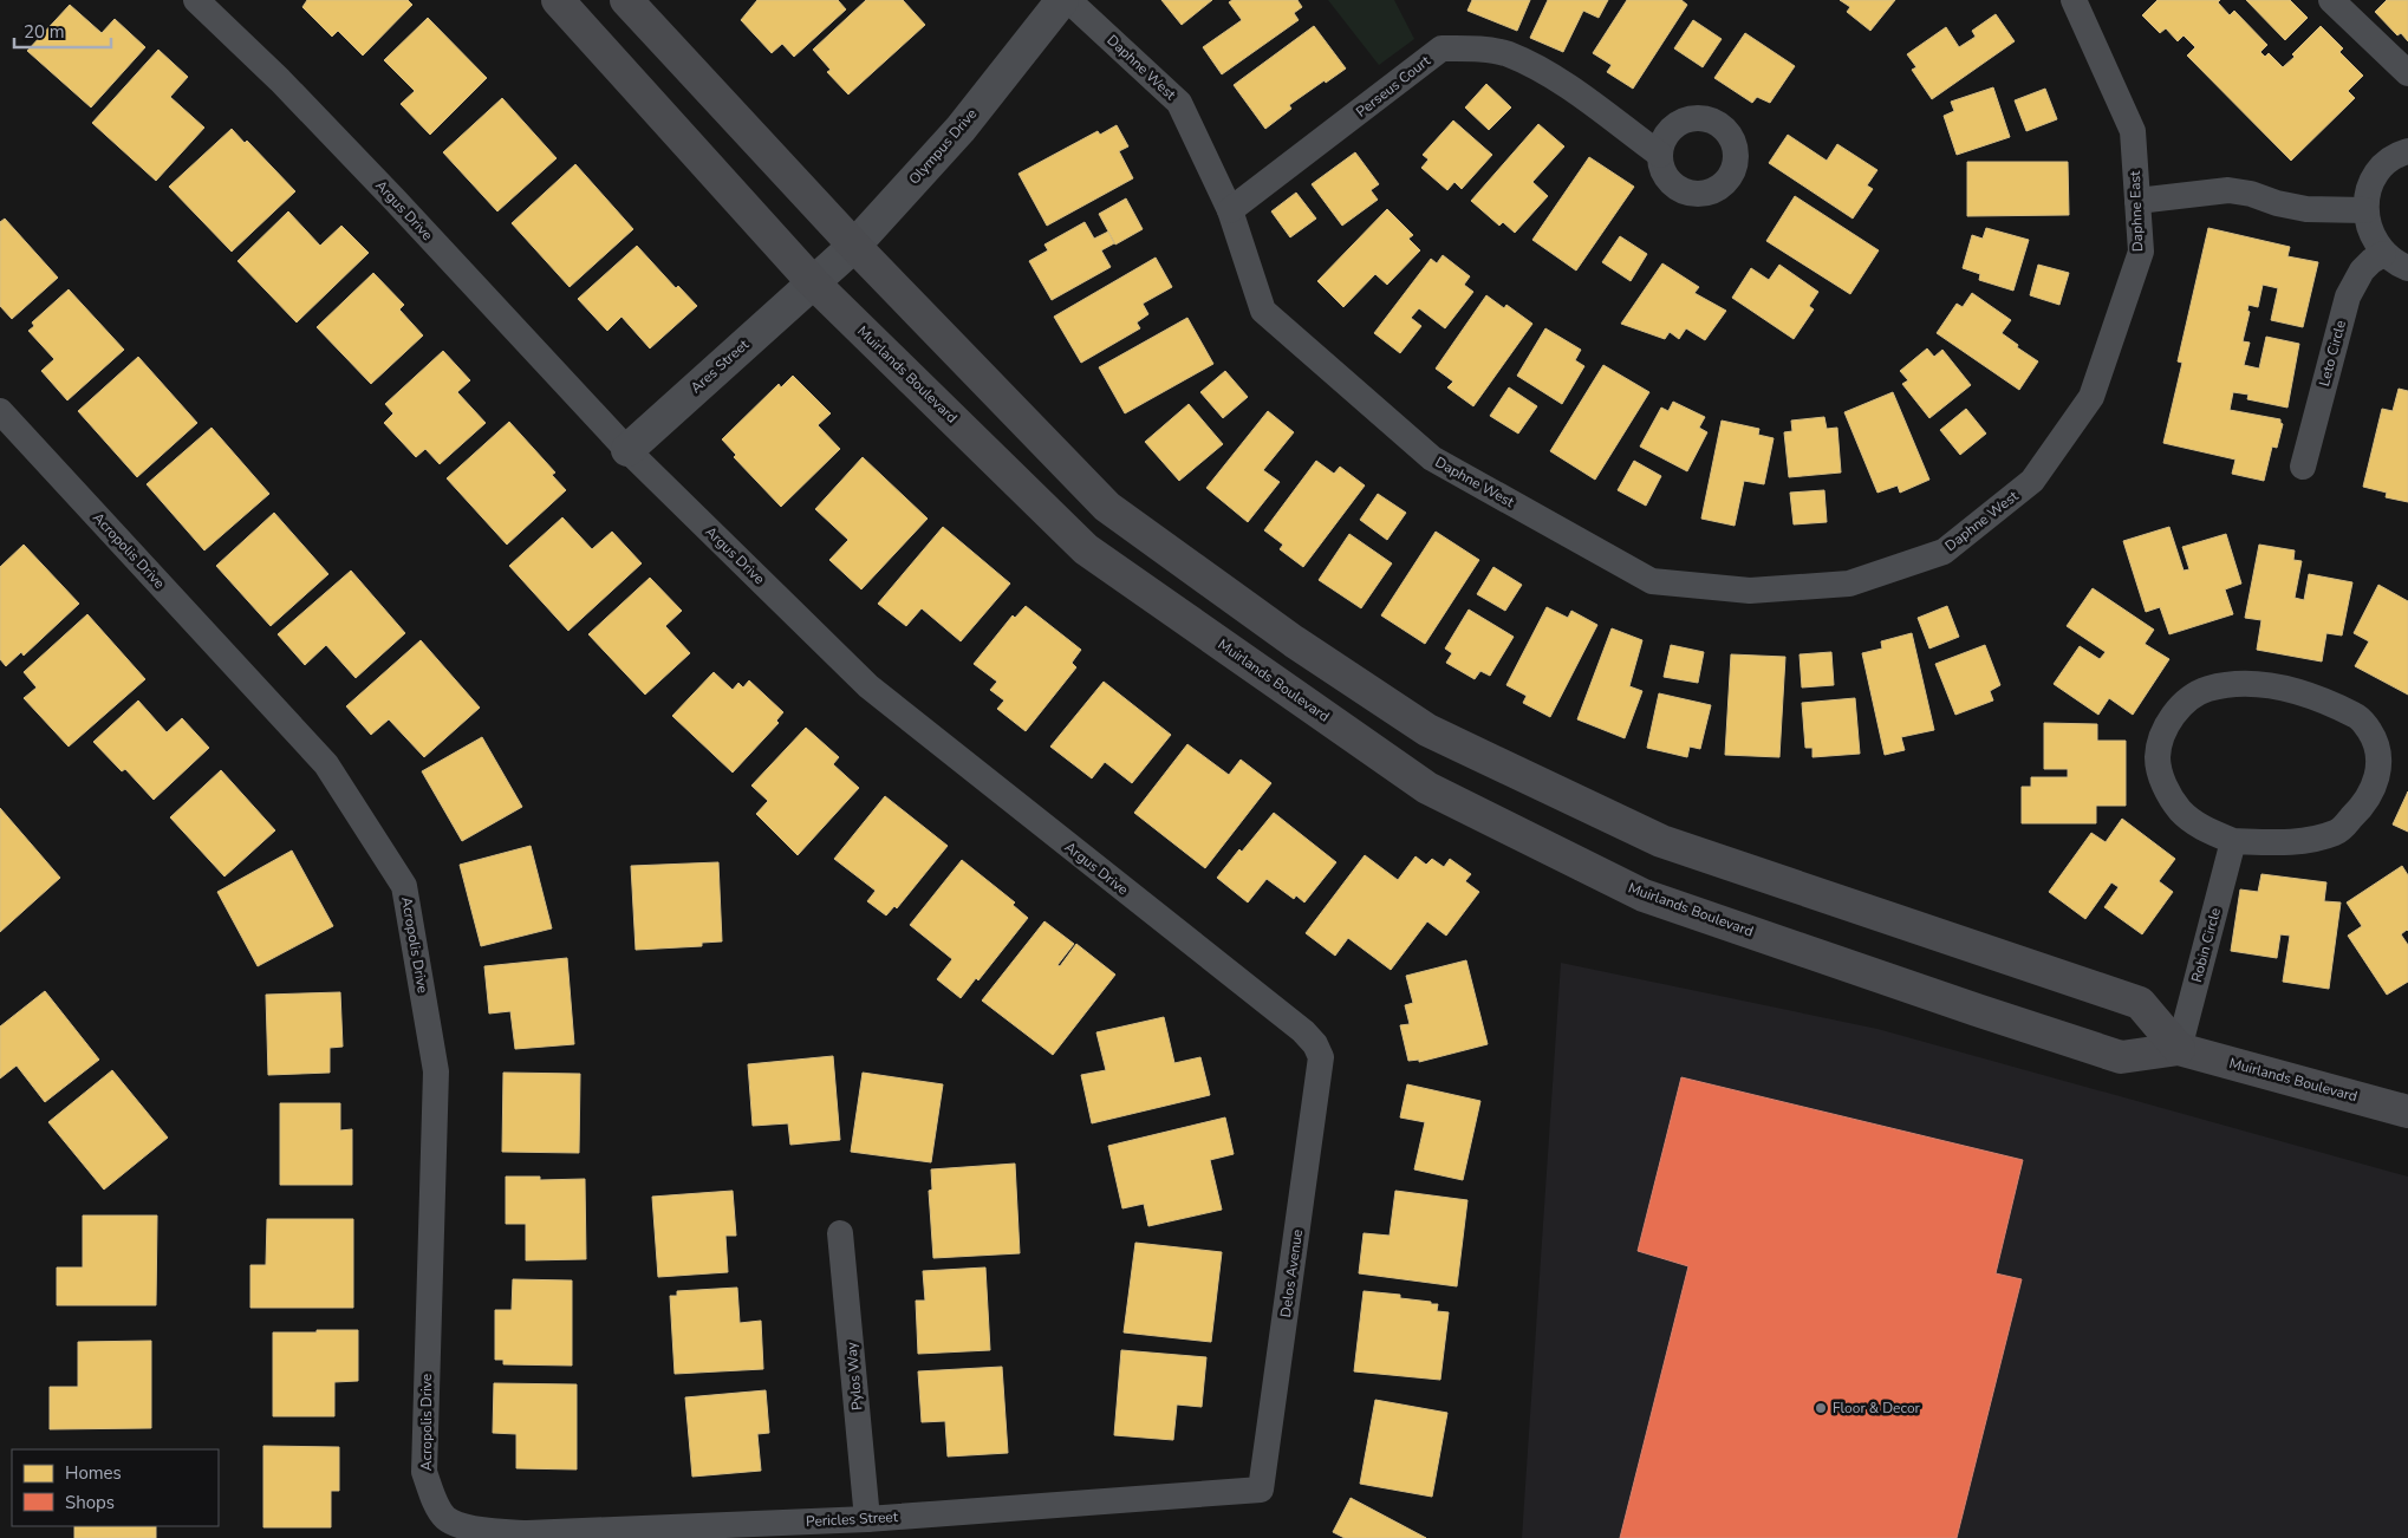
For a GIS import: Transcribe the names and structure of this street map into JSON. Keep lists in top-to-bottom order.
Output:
{
  "streets": {
    "main road": ["Muirlands Boulevard"],
    "street": [
      "Daphne West",
      "Perseus Court",
      "Olympus Drive",
      "Argus Drive",
      "Daphne East",
      "Leto Circle",
      "Ares Street",
      "Acropolis Drive",
      "Robin Circle",
      "Delos Avenue",
      "Pylos Way",
      "Pericles Street"
    ]
  },
  "crossings": [
    ["Daphne West", "Perseus Court"],
    ["Daphne West", "Daphne East"],
    ["Olympus Drive", "Ares Street"],
    ["Olympus Drive", "Muirlands Boulevard"],
    ["Argus Drive", "Ares Street"],
    ["Argus Drive", "Delos Avenue"],
    ["Ares Street", "Muirlands Boulevard"],
    ["Muirlands Boulevard", "Robin Circle"],
    ["Acropolis Drive", "Pericles Street"],
    ["Delos Avenue", "Pericles Street"],
    ["Pylos Way", "Pericles Street"]
  ],
  "places": ["Floor & Decor"],
  "legend": ["Homes", "Shops"],
  "scale_bar": "20 m"
}
